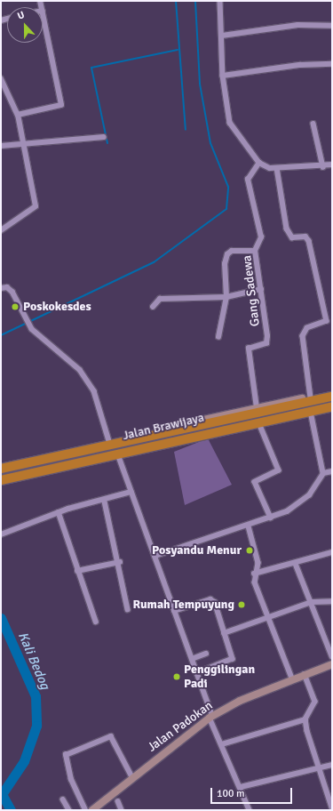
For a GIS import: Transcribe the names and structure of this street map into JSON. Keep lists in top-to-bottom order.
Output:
{
  "streets": {
    "highway": ["Jalan Brawijaya"],
    "street": ["Gang Sadewa", "Jalan Padokan"]
  },
  "water": ["Kali Bedog"],
  "places": [
    "Poskokesdes",
    "Posyandu Menur",
    "Rumah Tempuyung",
    "Penggilingan Padi"
  ],
  "scale_bar": "100 m",
  "north": "top"
}
